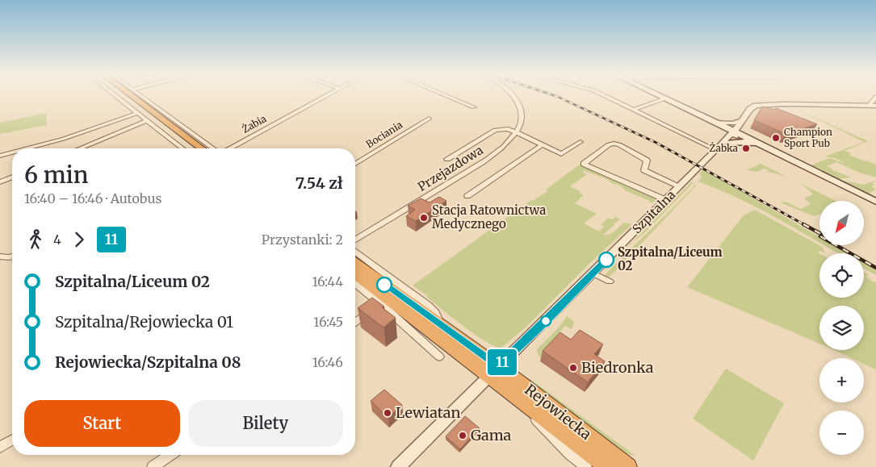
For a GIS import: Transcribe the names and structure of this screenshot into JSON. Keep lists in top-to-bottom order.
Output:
{
  "streets": {
    "highway": ["Rejowiecka"],
    "street": [
      "Żabia",
      "Bociania",
      "Przejazdowa",
      "Szpitalna"
    ]
  },
  "crossings": [
    ["Szpitalna", "Rejowiecka"]
  ],
  "places": [
    "Champion Sport Pub",
    "Żabka",
    "Stacja Ratownictwa Medycznego",
    "Szpitalna/Liceum 02",
    "Biedronka",
    "Lewiatan",
    "Gama"
  ],
  "lines": ["bus line 11"],
  "north": "bottom left",
  "page": {
    "on_map": "11",
    "heading": ["6 min", "16:40 – 16:46 · Autobus", "7.54 zł"],
    "map_buttons": ["+", "−"],
    "legs": ["4", "11", "Przystanki: 2"],
    "list": [
      {
        "name": "Szpitalna/Liceum 02",
        "value": "16:44"
      },
      {
        "name": "Szpitalna/Rejowiecka 01",
        "value": "16:45"
      },
      {
        "name": "Rejowiecka/Szpitalna 08",
        "value": "16:46"
      }
    ],
    "buttons": ["Start", "Bilety"]
  }
}
